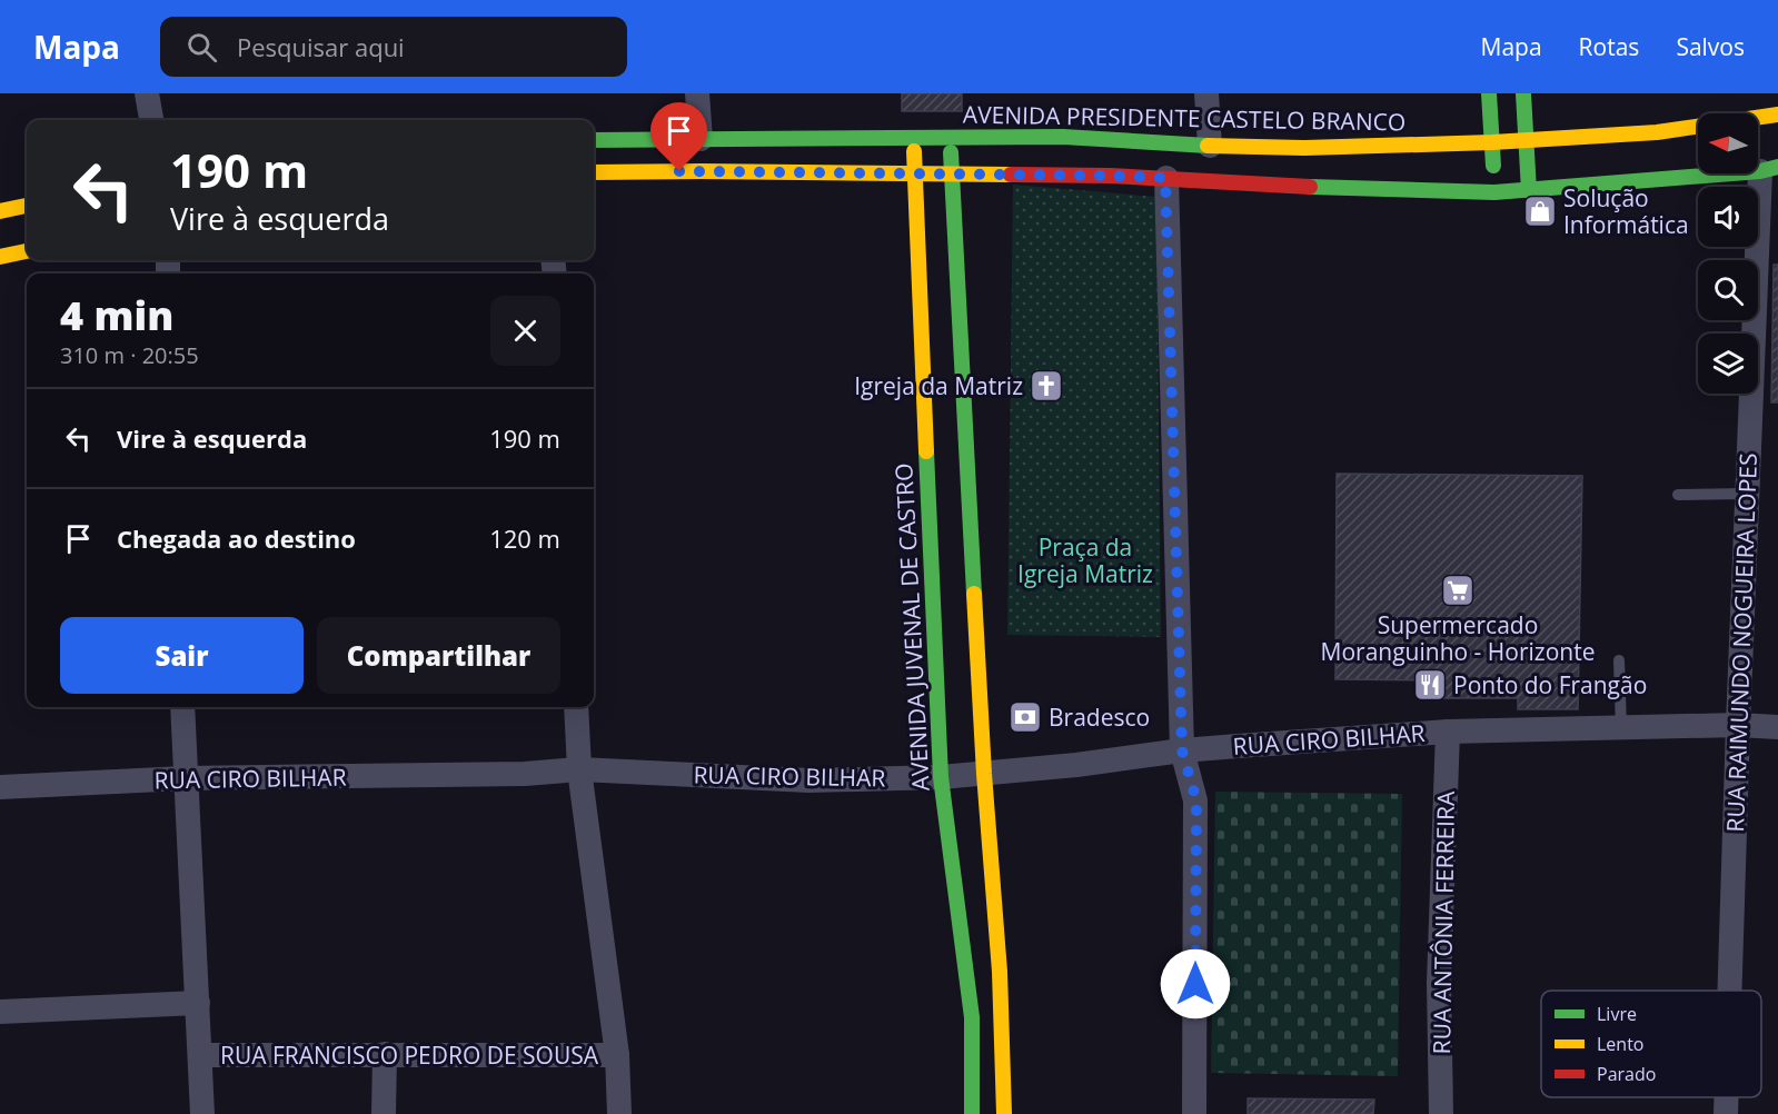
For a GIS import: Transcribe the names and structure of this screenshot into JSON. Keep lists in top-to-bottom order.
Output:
{
  "streets": {
    "main road": ["AVENIDA PRESIDENTE CASTELO BRANCO", "AVENIDA JUVENAL DE CASTRO"],
    "street": [
      "RUA RAIMUNDO NOGUEIRA LOPES",
      "RUA CIRO BILHAR",
      "RUA ANTÔNIA FERREIRA",
      "RUA FRANCISCO PEDRO DE SOUSA"
    ]
  },
  "crossings": [
    ["AVENIDA PRESIDENTE CASTELO BRANCO", "AVENIDA JUVENAL DE CASTRO"],
    ["AVENIDA JUVENAL DE CASTRO", "RUA CIRO BILHAR"],
    ["RUA RAIMUNDO NOGUEIRA LOPES", "RUA CIRO BILHAR"],
    ["RUA CIRO BILHAR", "RUA ANTÔNIA FERREIRA"]
  ],
  "parks": ["Praça da Igreja Matriz"],
  "places": {
    "shop": ["Solução Informática"],
    "church": ["Igreja da Matriz"],
    "supermarket": ["Supermercado Moranguinho - Horizonte"],
    "restaurant": ["Ponto do Frangão"],
    "bank": ["Bradesco"]
  },
  "legend": ["Livre", "Lento", "Parado"],
  "north": "left",
  "page": {
    "header": "Mapa",
    "search": "Pesquisar aqui",
    "nav": ["Mapa", "Rotas", "Salvos"],
    "turn": ["190 m", "Vire à esquerda"],
    "heading": ["4 min", "310 m · 20:55"],
    "list": [
      {
        "name": "Vire à esquerda",
        "value": "190 m"
      },
      {
        "name": "Chegada ao destino",
        "value": "120 m"
      }
    ],
    "buttons": ["Sair", "Compartilhar"]
  }
}
